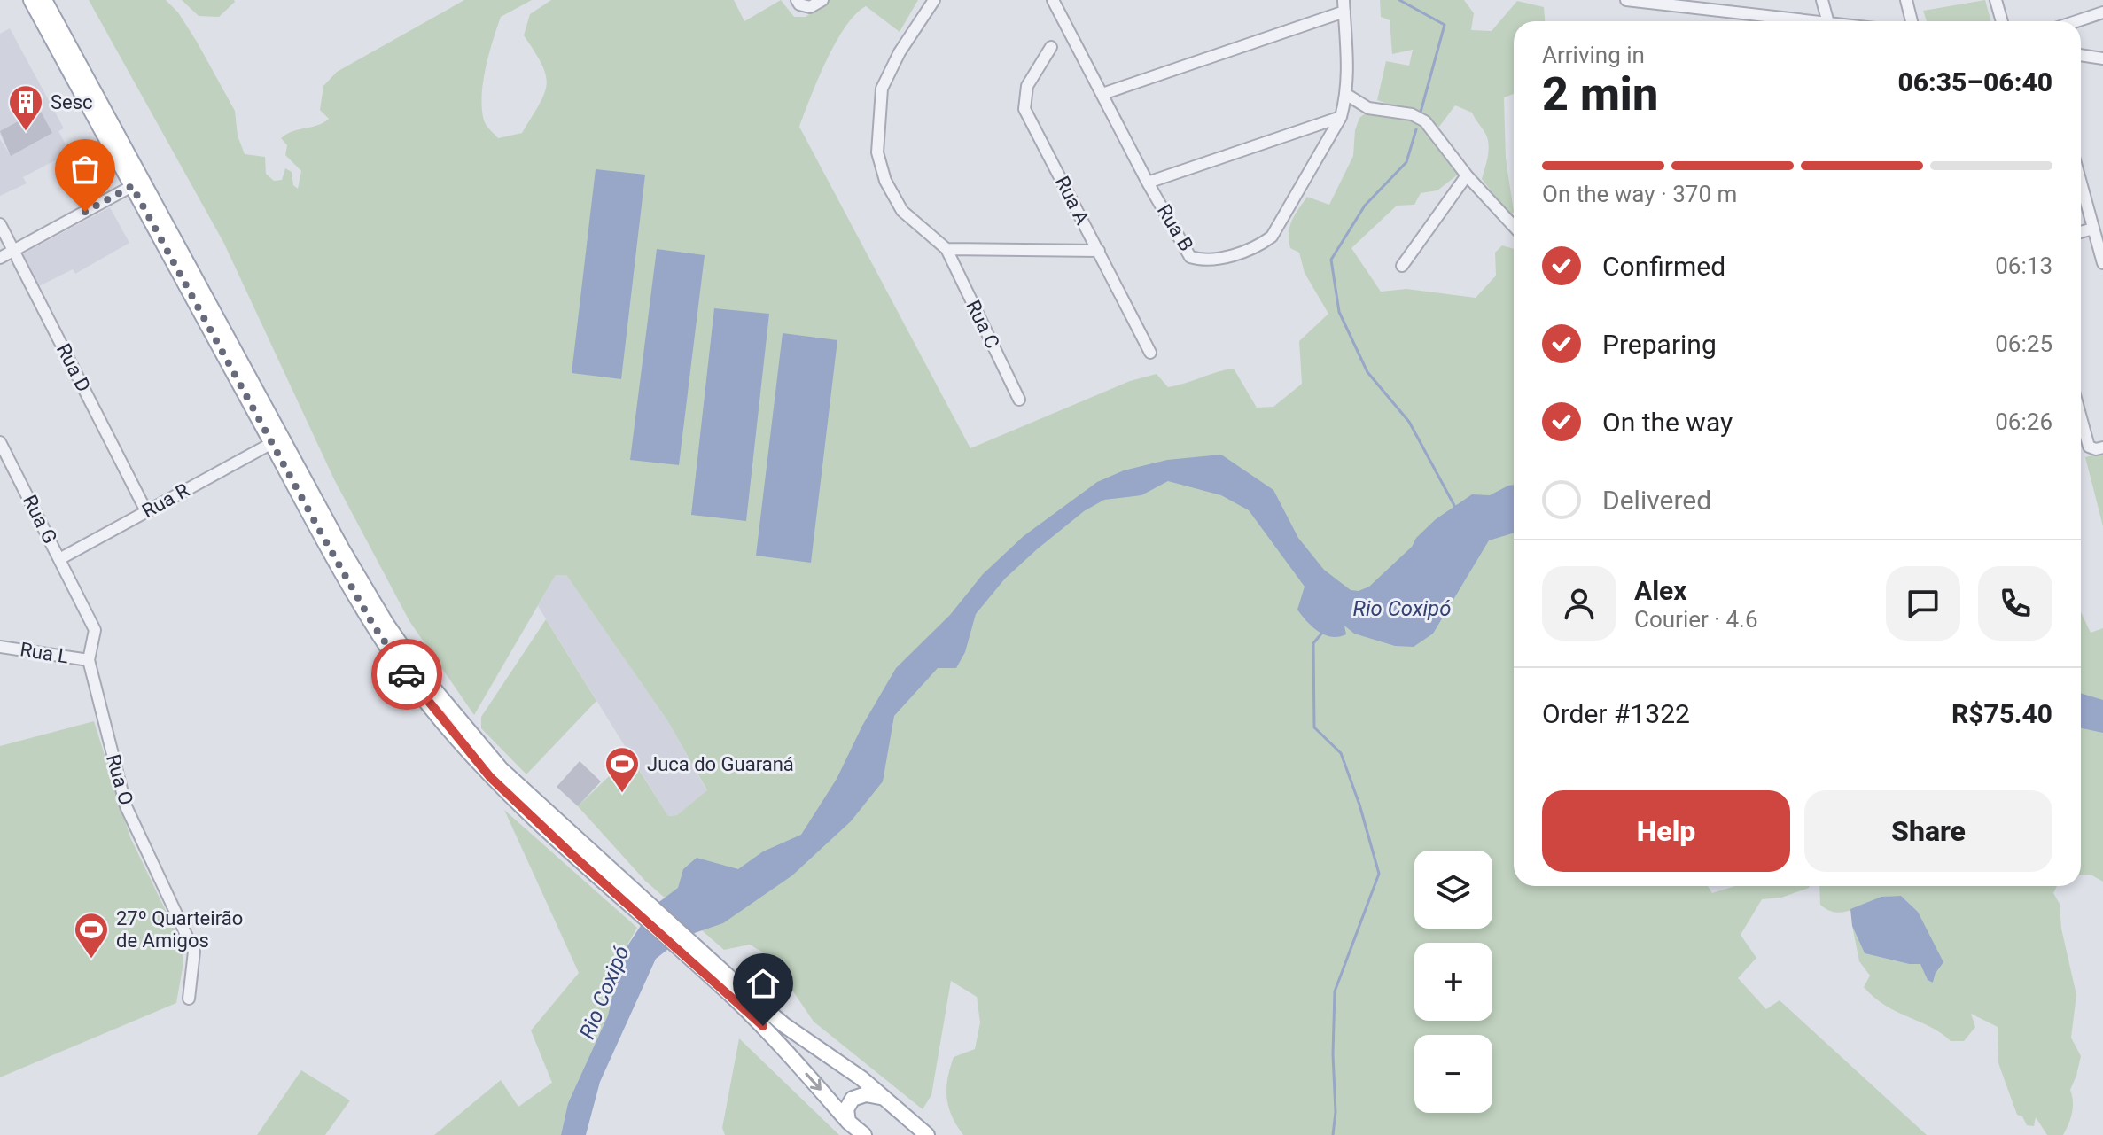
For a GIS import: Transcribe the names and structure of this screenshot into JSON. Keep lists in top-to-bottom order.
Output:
{
  "streets": {
    "street": [
      "Rua A",
      "Rua B",
      "Rua C",
      "Rua D",
      "Rua R",
      "Rua G",
      "Rua L",
      "Rua O"
    ]
  },
  "crossings": [
    ["Rua D", "Rua R"],
    ["Rua R", "Rua G"],
    ["Rua R", "Rua O"],
    ["Rua G", "Rua O"],
    ["Rua L", "Rua O"]
  ],
  "water": ["Rio Coxipó"],
  "places": {
    "building": ["Sesc"],
    "sports": ["Juca do Guaraná", "27º Quarteirão de Amigos"]
  },
  "page": {
    "heading": ["2 min", "Arriving in", "06:35–06:40"],
    "panel": [
      "Alex",
      "Courier · 4.6",
      "Order #1322",
      "R$75.40"
    ],
    "bar": "On the way · 370 m",
    "list": [
      ["Confirmed", "06:13"],
      ["Preparing", "06:25"],
      ["On the way", "06:26"],
      "Delivered"
    ],
    "buttons": ["Help", "Share"],
    "map_buttons": ["+", "−"]
  }
}
